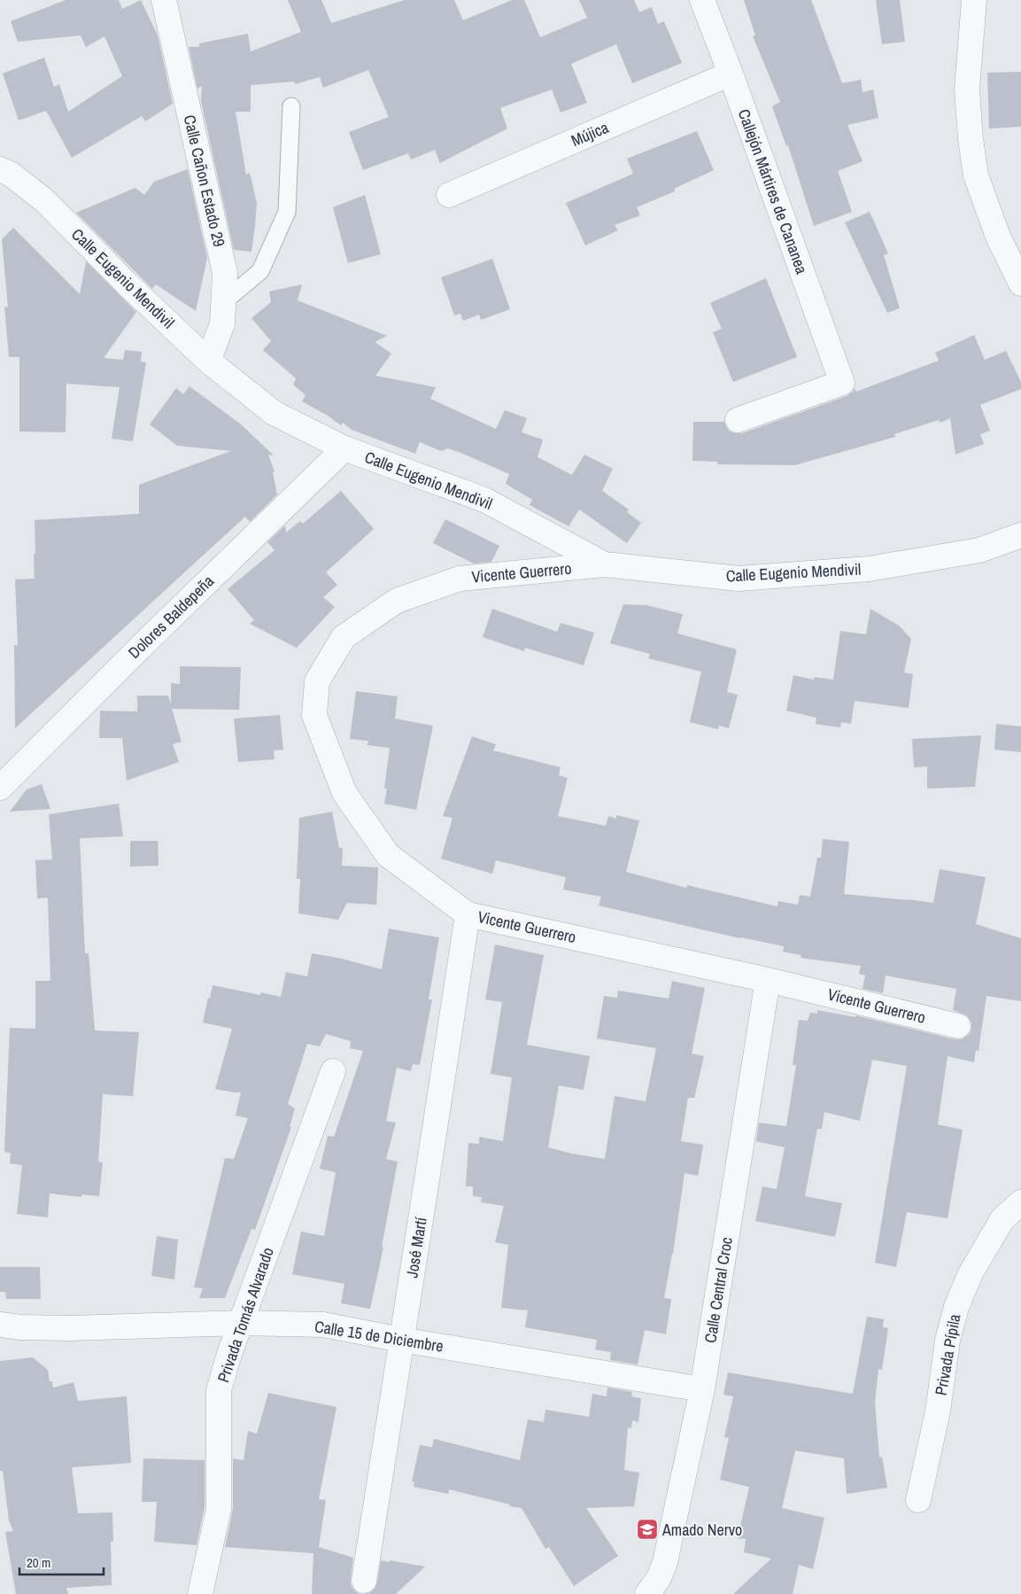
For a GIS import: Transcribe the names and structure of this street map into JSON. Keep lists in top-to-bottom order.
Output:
{
  "streets": {
    "street": [
      "Mújica",
      "Calle Cañon Estado 29",
      "Callejón Mártires de Cananea",
      "Calle Eugenio Mendivil",
      "Vicente Guerrero",
      "Dolores Baldepeña",
      "José Martí",
      "Calle Central Croc",
      "Privada Tomás Alvarado",
      "Calle 15 de Diciembre",
      "Privada Pípila"
    ]
  },
  "crossings": [
    ["Mújica", "Callejón Mártires de Cananea"],
    ["Calle Cañon Estado 29", "Calle Eugenio Mendivil"],
    ["Calle Eugenio Mendivil", "Vicente Guerrero"],
    ["Calle Eugenio Mendivil", "Dolores Baldepeña"],
    ["Vicente Guerrero", "José Martí"],
    ["Vicente Guerrero", "Calle Central Croc"],
    ["José Martí", "Calle 15 de Diciembre"],
    ["Calle Central Croc", "Calle 15 de Diciembre"],
    ["Privada Tomás Alvarado", "Calle 15 de Diciembre"]
  ],
  "places": {
    "school or university": ["Amado Nervo"]
  },
  "scale_bar": "20 m"
}
